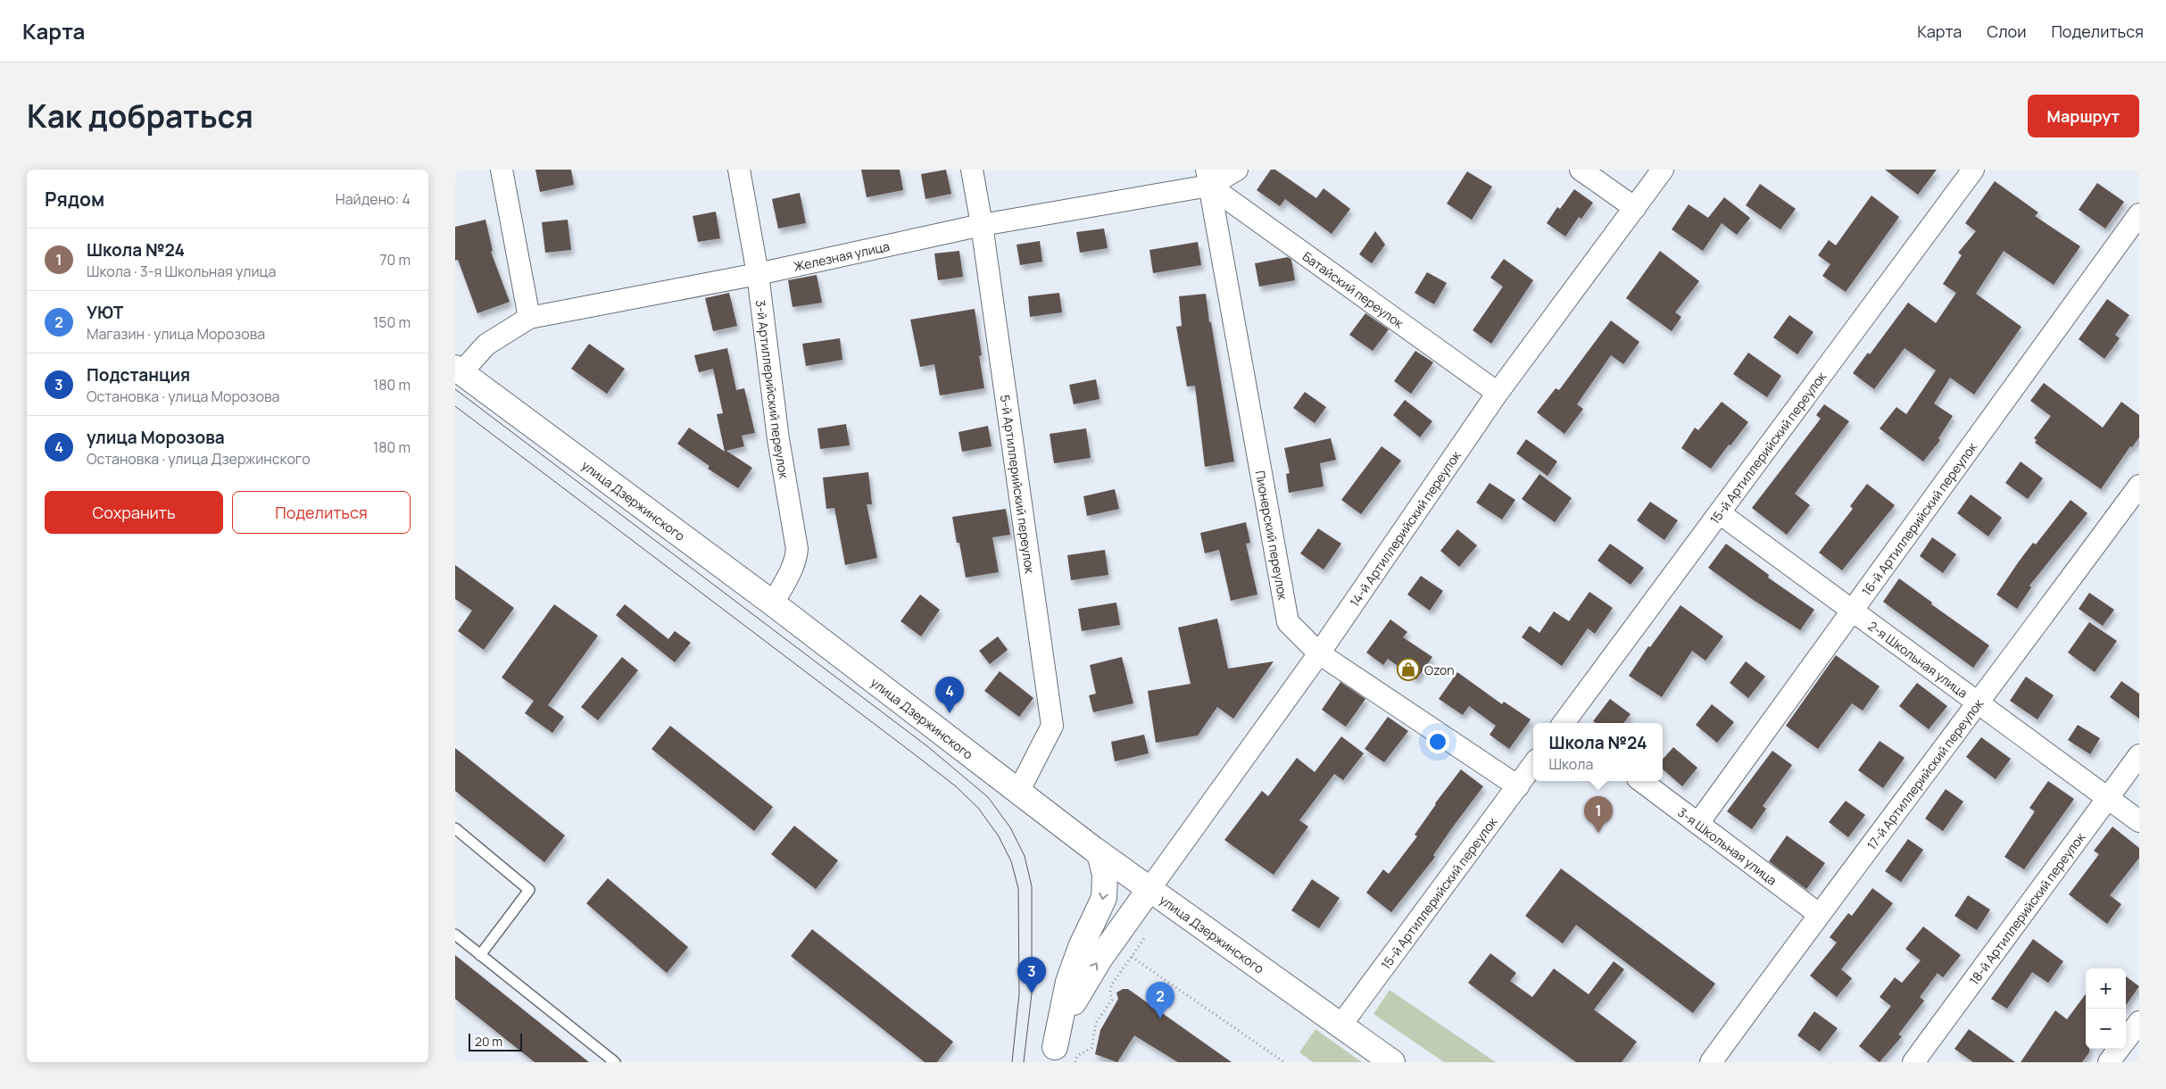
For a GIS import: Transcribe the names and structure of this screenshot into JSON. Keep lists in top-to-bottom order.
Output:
{
  "streets": {
    "main road": ["улица Дзержинского"],
    "street": [
      "Железная улица",
      "Батайский переулок",
      "3-й Артиллерийский переулок",
      "15-й Артиллерийский переулок",
      "5-й Артиллерийский переулок",
      "16-й Артиллерийский переулок",
      "14-й Артиллерийский переулок",
      "Пионерский переулок",
      "2-я Школьная улица",
      "17-й Артиллерийский переулок",
      "3-я Школьная улица",
      "18-й Артиллерийский переулок"
    ]
  },
  "crossings": [
    ["Железная улица", "Батайский переулок"],
    ["Железная улица", "3-й Артиллерийский переулок"],
    ["Железная улица", "5-й Артиллерийский переулок"],
    ["Железная улица", "улица Дзержинского"],
    ["Железная улица", "Пионерский переулок"],
    ["Батайский переулок", "14-й Артиллерийский переулок"],
    ["Батайский переулок", "Пионерский переулок"],
    ["3-й Артиллерийский переулок", "улица Дзержинского"],
    ["15-й Артиллерийский переулок", "улица Дзержинского"],
    ["15-й Артиллерийский переулок", "Пионерский переулок"],
    ["15-й Артиллерийский переулок", "2-я Школьная улица"],
    ["5-й Артиллерийский переулок", "улица Дзержинского"],
    ["улица Дзержинского", "14-й Артиллерийский переулок"],
    ["16-й Артиллерийский переулок", "2-я Школьная улица"],
    ["16-й Артиллерийский переулок", "3-я Школьная улица"],
    ["14-й Артиллерийский переулок", "Пионерский переулок"],
    ["2-я Школьная улица", "17-й Артиллерийский переулок"],
    ["2-я Школьная улица", "18-й Артиллерийский переулок"],
    ["17-й Артиллерийский переулок", "3-я Школьная улица"]
  ],
  "places": {
    "shop": ["Ozon"]
  },
  "scale_bar": "20 m",
  "page": {
    "header": "Карта",
    "nav": ["Карта", "Слои", "Поделиться"],
    "title": "Как добраться",
    "buttons": [
      "Маршрут",
      ["Сохранить", "Поделиться"]
    ],
    "heading": ["Рядом", "Найдено: 4"],
    "list": [
      {
        "mark": "1",
        "name": "Школа №24",
        "note": "Школа · 3-я Школьная улица",
        "value": "70 m"
      },
      {
        "mark": "2",
        "name": "УЮТ",
        "note": "Магазин · улица Морозова",
        "value": "150 m"
      },
      {
        "mark": "3",
        "name": "Подстанция",
        "note": "Остановка · улица Морозова",
        "value": "180 m"
      },
      {
        "mark": "4",
        "name": "улица Морозова",
        "note": "Остановка · улица Дзержинского",
        "value": "180 m"
      }
    ],
    "pins": [
      "4",
      "1",
      "3",
      "2"
    ],
    "popup": ["Школа №24", "Школа"],
    "map_buttons": ["+", "−"],
    "scale": "20 m"
  }
}
